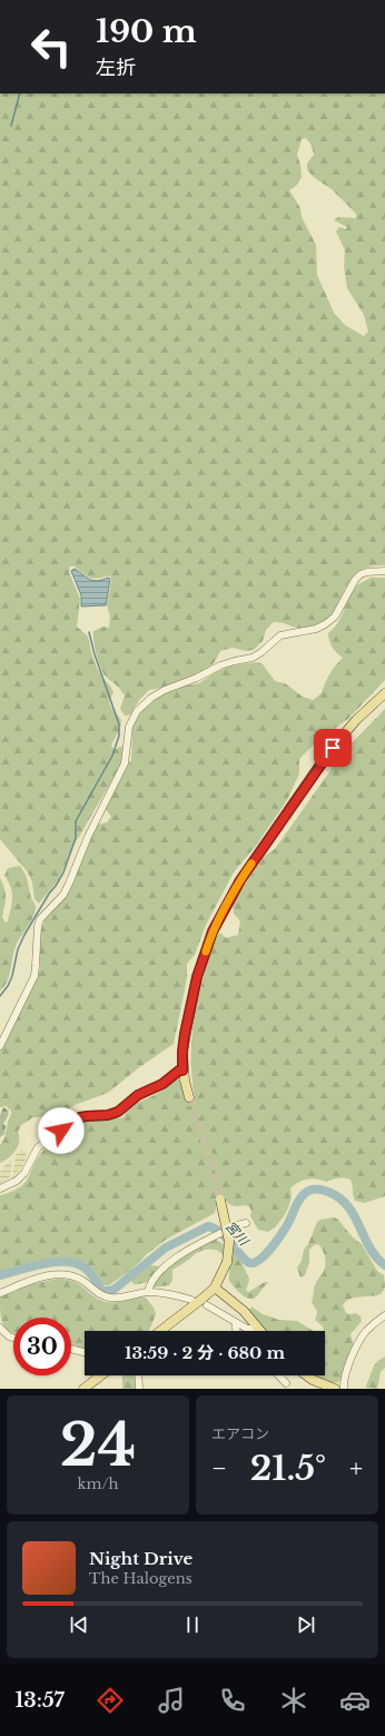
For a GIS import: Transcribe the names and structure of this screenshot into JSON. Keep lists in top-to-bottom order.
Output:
{
  "water": ["宮川"],
  "page": {
    "turn": ["190 m", "左折"],
    "limit": "30",
    "trip": "13:59 · 2 分 · 680 m",
    "tile": [
      ["24", "km/h"],
      "エアコン"
    ],
    "heat": ["−", "21.5°", "+"],
    "song": ["Night Drive", "The Halogens"],
    "tabs": "13:57"
  }
}
